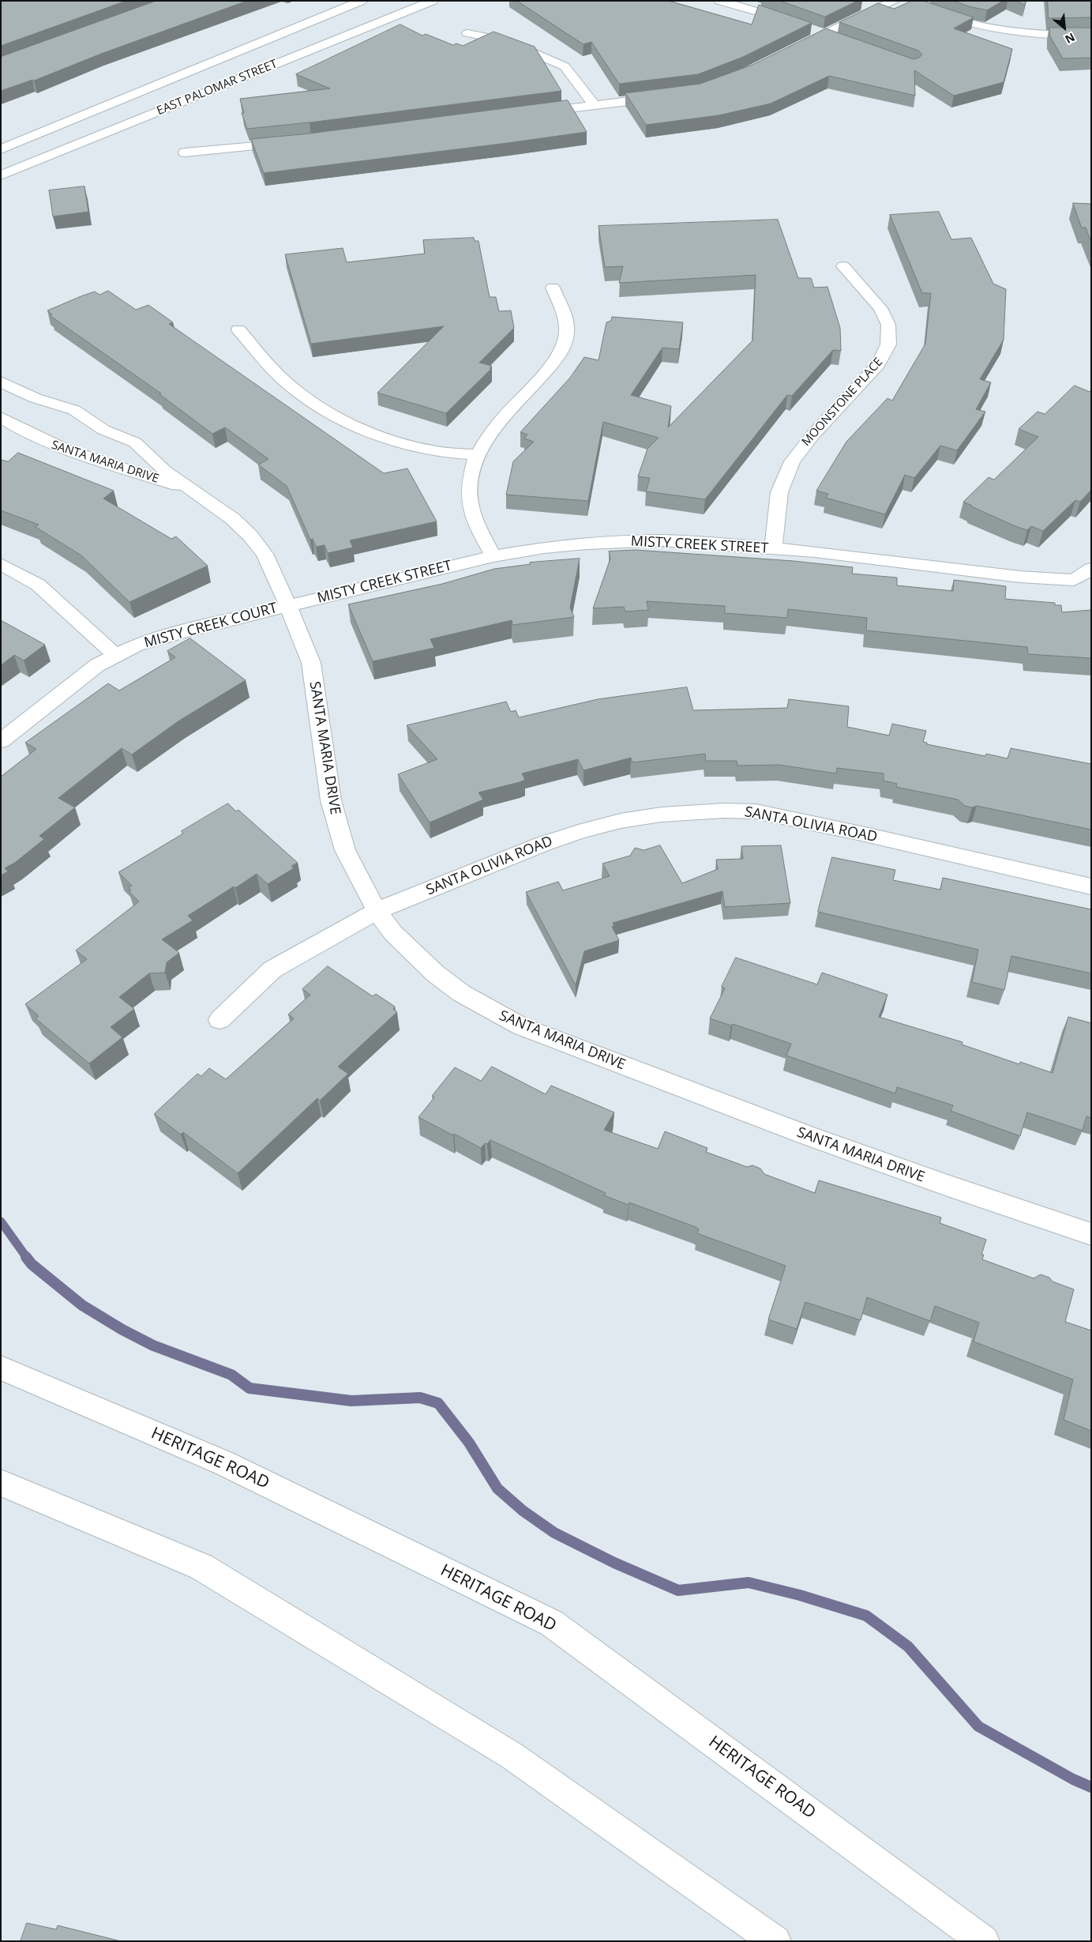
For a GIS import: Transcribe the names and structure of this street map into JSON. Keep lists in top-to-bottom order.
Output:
{
  "streets": {
    "street": [
      "EAST PALOMAR STREET",
      "MOONSTONE PLACE",
      "SANTA MARIA DRIVE",
      "MISTY CREEK STREET",
      "MISTY CREEK COURT",
      "SANTA OLIVIA ROAD",
      "HERITAGE ROAD"
    ]
  },
  "crossings": [
    ["MOONSTONE PLACE", "MISTY CREEK STREET"],
    ["SANTA MARIA DRIVE", "MISTY CREEK STREET"],
    ["SANTA MARIA DRIVE", "MISTY CREEK COURT"],
    ["SANTA MARIA DRIVE", "SANTA OLIVIA ROAD"],
    ["MISTY CREEK STREET", "MISTY CREEK COURT"]
  ],
  "north": "bottom right"
}
